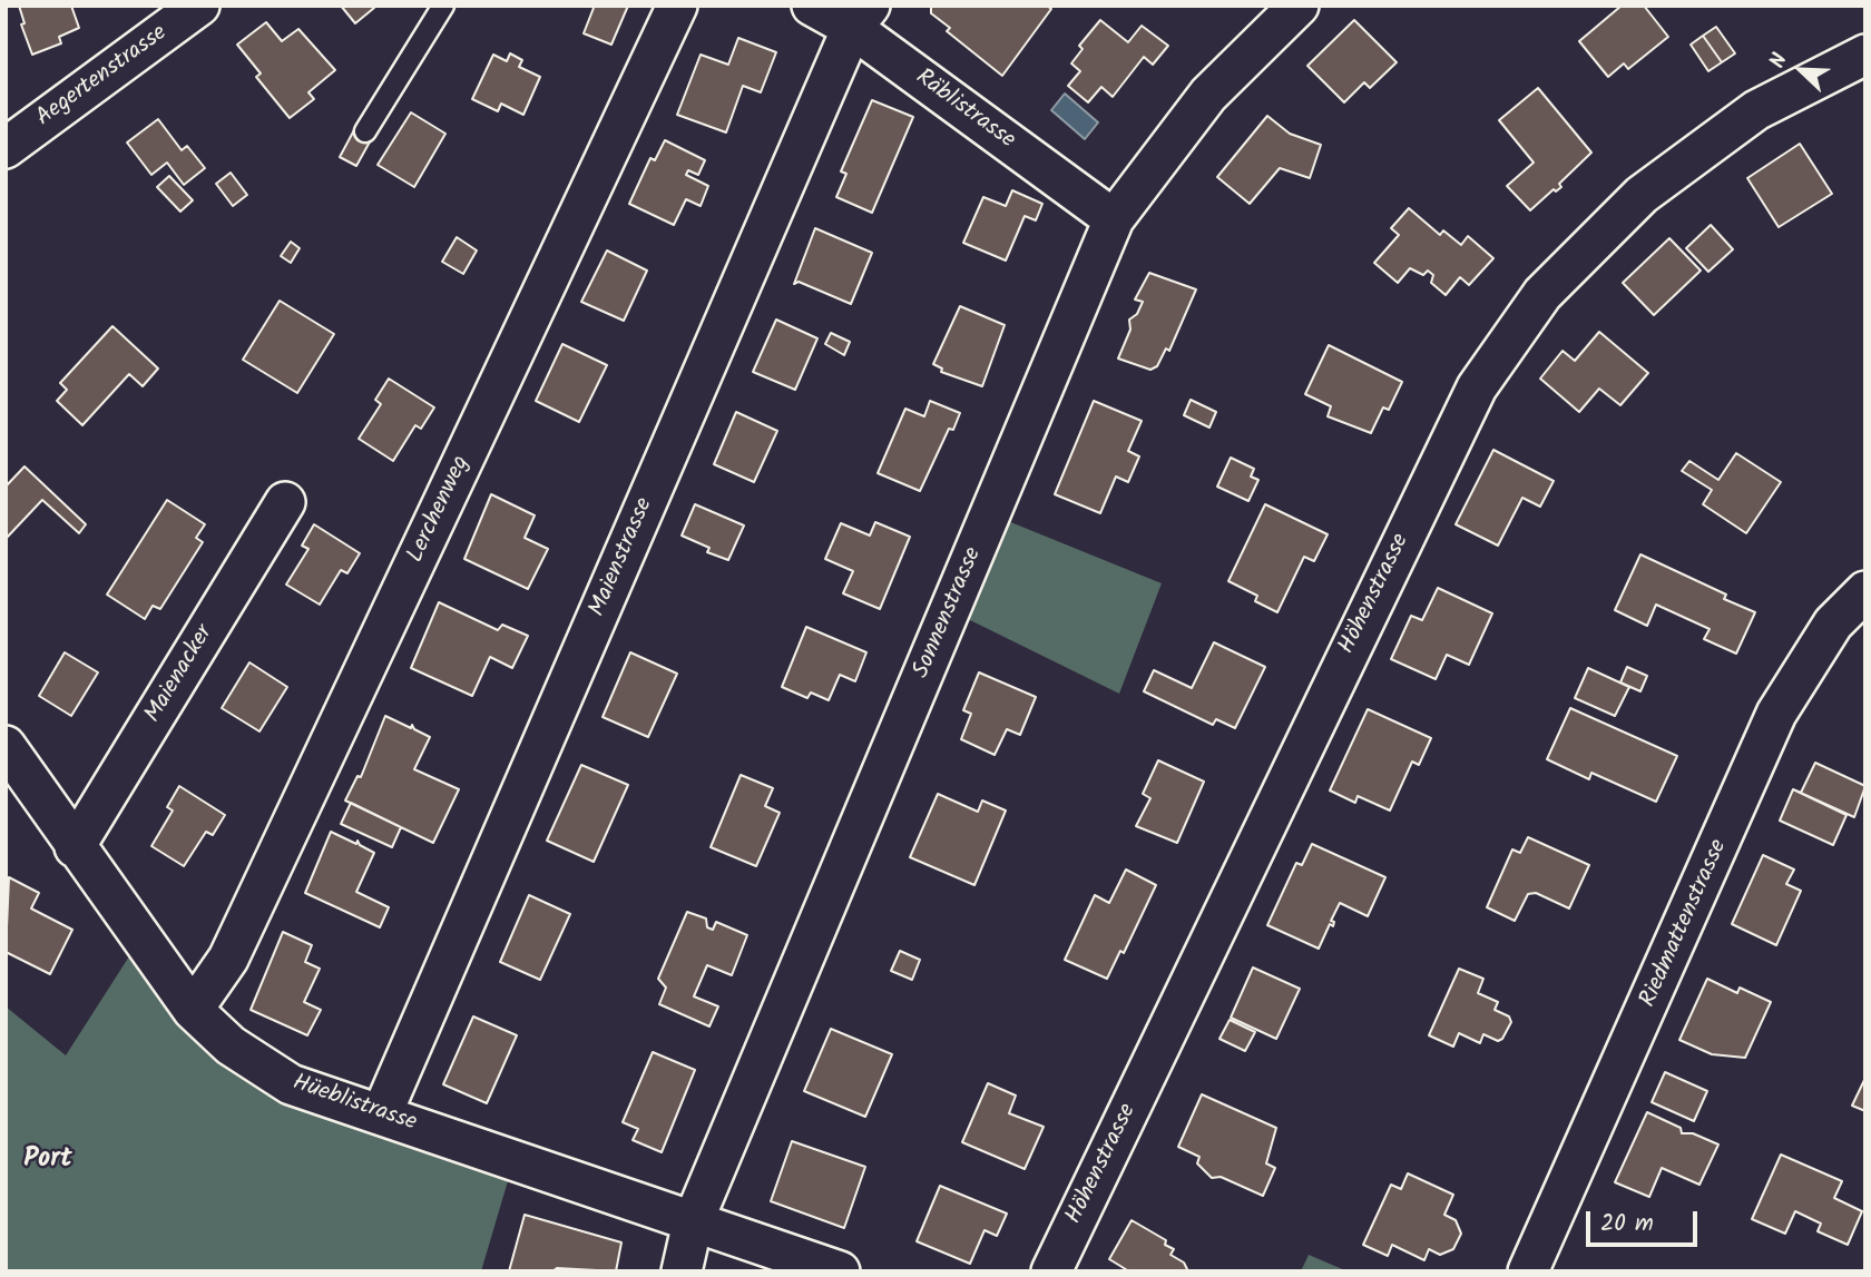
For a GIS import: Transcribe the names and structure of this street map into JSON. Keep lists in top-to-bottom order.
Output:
{
  "streets": {
    "street": [
      "Aegertenstrasse",
      "Räblistrasse",
      "Lerchenweg",
      "Maienstrasse",
      "Höhenstrasse",
      "Sonnenstrasse",
      "Maienacker",
      "Riedmattenstrasse",
      "Hüeblistrasse"
    ]
  },
  "crossings": [
    ["Räblistrasse", "Maienstrasse"],
    ["Räblistrasse", "Sonnenstrasse"],
    ["Lerchenweg", "Hüeblistrasse"],
    ["Maienstrasse", "Hüeblistrasse"],
    ["Sonnenstrasse", "Hüeblistrasse"],
    ["Maienacker", "Hüeblistrasse"]
  ],
  "districts": ["Port"],
  "scale_bar": "20 m",
  "north": "top left"
}
